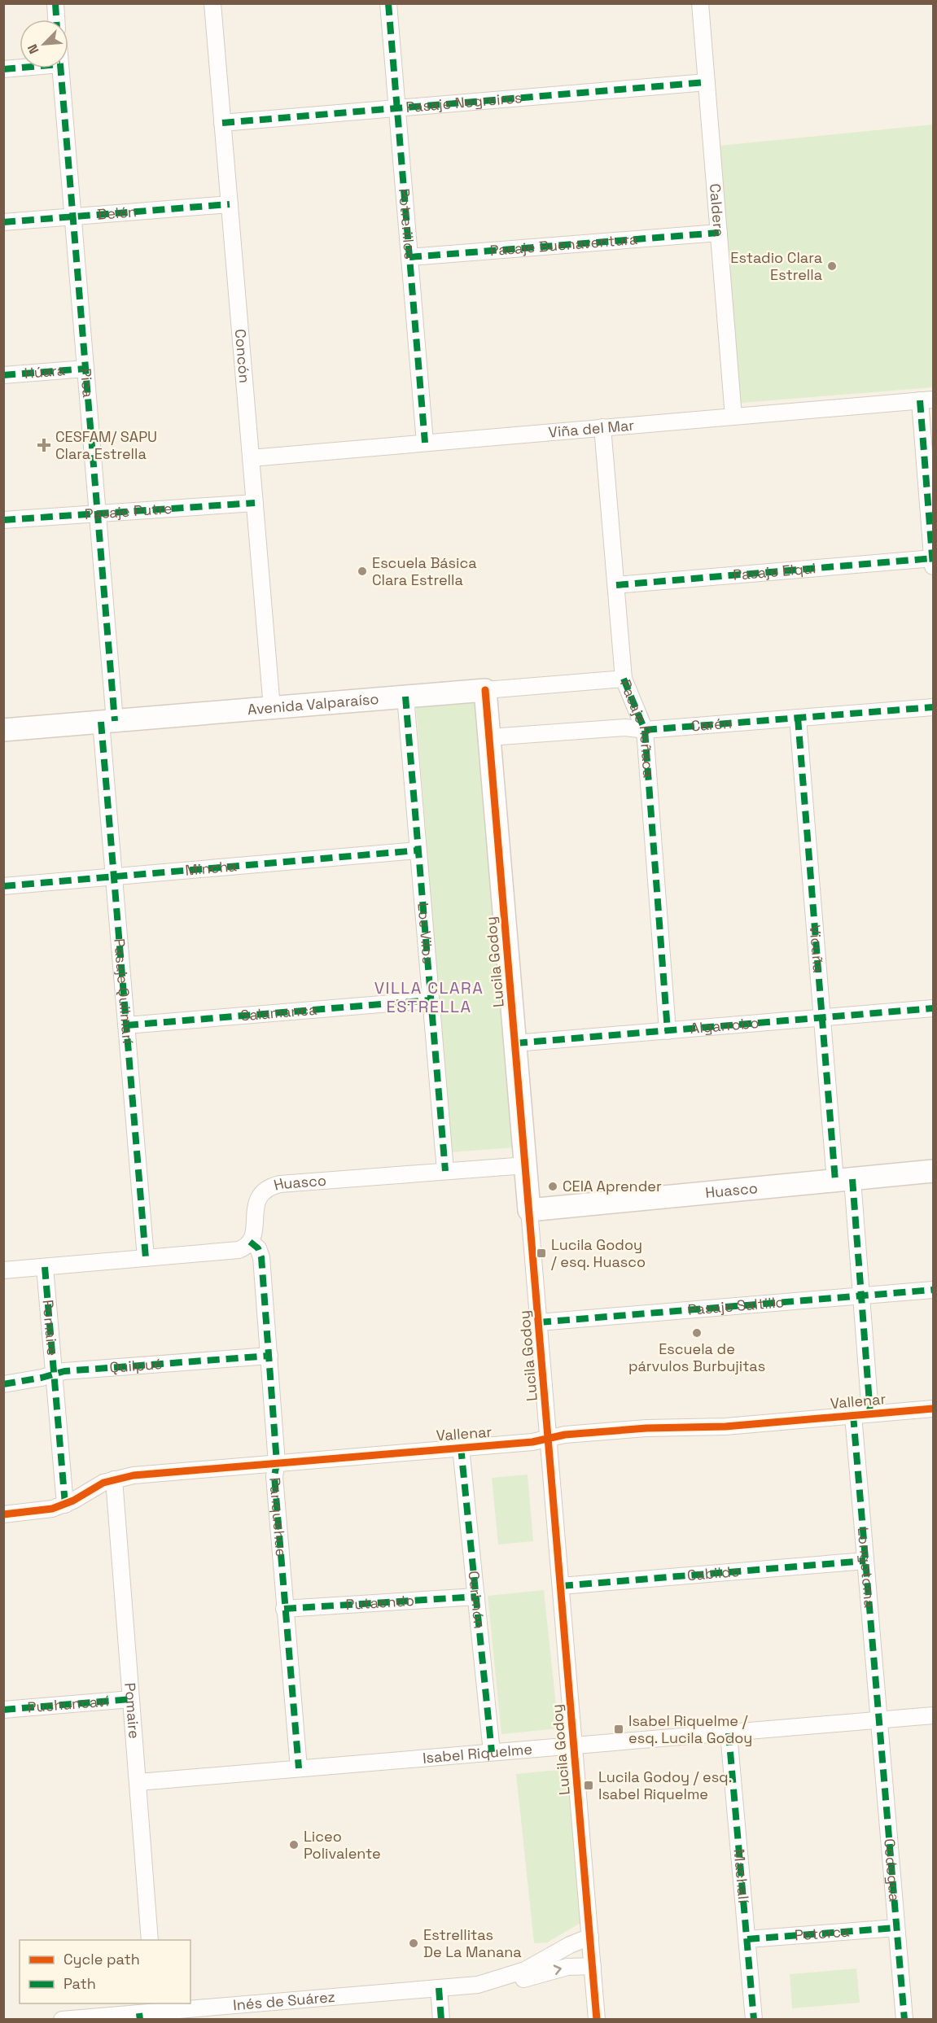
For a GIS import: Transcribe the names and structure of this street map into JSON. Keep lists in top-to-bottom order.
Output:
{
  "streets": {
    "street": [
      "Pasaje Negreiros",
      "Caldera",
      "Belén",
      "Potrerillos",
      "Pasaje Buenaventura",
      "Concón",
      "Húara",
      "Pica",
      "Viña del Mar",
      "Pasaje Putre",
      "Pasaje Elqui",
      "Avenida Valparaíso",
      "Carén",
      "Pasaje Reñaca",
      "Mincha",
      "Los Vilos",
      "Vicuña",
      "Lucila Godoy",
      "Pasaje Quilmarí",
      "Salamanca",
      "Algarrobo",
      "Huasco",
      "Pasaje Saltillo",
      "Pomaire",
      "Quilpué",
      "Vallenar",
      "Panquehue",
      "Longotoma",
      "Cabildo",
      "Curimón",
      "Putaendo",
      "Puchuncaví",
      "Isabel Riquelme",
      "Codegua",
      "Machalí",
      "Petorca",
      "Inés de Suárez"
    ]
  },
  "crossings": [
    ["Pasaje Negreiros", "Caldera"],
    ["Pasaje Negreiros", "Potrerillos"],
    ["Pasaje Negreiros", "Concón"],
    ["Caldera", "Pasaje Buenaventura"],
    ["Caldera", "Viña del Mar"],
    ["Belén", "Concón"],
    ["Belén", "Pica"],
    ["Potrerillos", "Pasaje Buenaventura"],
    ["Potrerillos", "Viña del Mar"],
    ["Concón", "Viña del Mar"],
    ["Concón", "Pasaje Putre"],
    ["Concón", "Avenida Valparaíso"],
    ["Húara", "Pica"],
    ["Pica", "Pasaje Putre"],
    ["Pica", "Avenida Valparaíso"],
    ["Pica", "Pasaje Quilmarí"],
    ["Viña del Mar", "Pasaje Reñaca"],
    ["Pasaje Elqui", "Pasaje Reñaca"],
    ["Avenida Valparaíso", "Pasaje Reñaca"],
    ["Avenida Valparaíso", "Los Vilos"],
    ["Avenida Valparaíso", "Lucila Godoy"],
    ["Avenida Valparaíso", "Pasaje Quilmarí"],
    ["Carén", "Pasaje Reñaca"],
    ["Carén", "Vicuña"],
    ["Carén", "Lucila Godoy"],
    ["Pasaje Reñaca", "Algarrobo"],
    ["Mincha", "Los Vilos"],
    ["Mincha", "Pasaje Quilmarí"],
    ["Los Vilos", "Salamanca"],
    ["Los Vilos", "Huasco"],
    ["Vicuña", "Algarrobo"],
    ["Vicuña", "Huasco"],
    ["Lucila Godoy", "Algarrobo"],
    ["Lucila Godoy", "Huasco"],
    ["Lucila Godoy", "Pasaje Saltillo"],
    ["Lucila Godoy", "Vallenar"],
    ["Lucila Godoy", "Cabildo"],
    ["Lucila Godoy", "Isabel Riquelme"],
    ["Lucila Godoy", "Inés de Suárez"],
    ["Pasaje Quilmarí", "Salamanca"],
    ["Huasco", "Panquehue"],
    ["Pomaire", "Quilpué"],
    ["Pomaire", "Vallenar"],
    ["Pomaire", "Puchuncaví"],
    ["Pomaire", "Isabel Riquelme"],
    ["Quilpué", "Panquehue"],
    ["Vallenar", "Panquehue"],
    ["Vallenar", "Longotoma"],
    ["Vallenar", "Curimón"],
    ["Panquehue", "Putaendo"],
    ["Panquehue", "Isabel Riquelme"],
    ["Longotoma", "Cabildo"],
    ["Longotoma", "Isabel Riquelme"],
    ["Longotoma", "Codegua"],
    ["Curimón", "Putaendo"],
    ["Curimón", "Isabel Riquelme"],
    ["Isabel Riquelme", "Codegua"],
    ["Isabel Riquelme", "Machalí"],
    ["Codegua", "Petorca"],
    ["Machalí", "Petorca"]
  ],
  "districts": ["VILLA CLARA ESTRELLA"],
  "places": {
    "other": [
      "Estadio Clara Estrella",
      "Escuela Básica Clara Estrella",
      "CEIA Aprender",
      "Escuela de párvulos Burbujitas",
      "Liceo Polivalente",
      "Estrellitas De La Manana"
    ],
    "health": ["CESFAM/ SAPU Clara Estrella"],
    "transit": ["Lucila Godoy / esq. Huasco", "Isabel Riquelme / esq. Lucila Godoy", "Lucila Godoy / esq. Isabel Riquelme"]
  },
  "legend": ["Cycle path", "Path"],
  "north": "bottom left"
}
